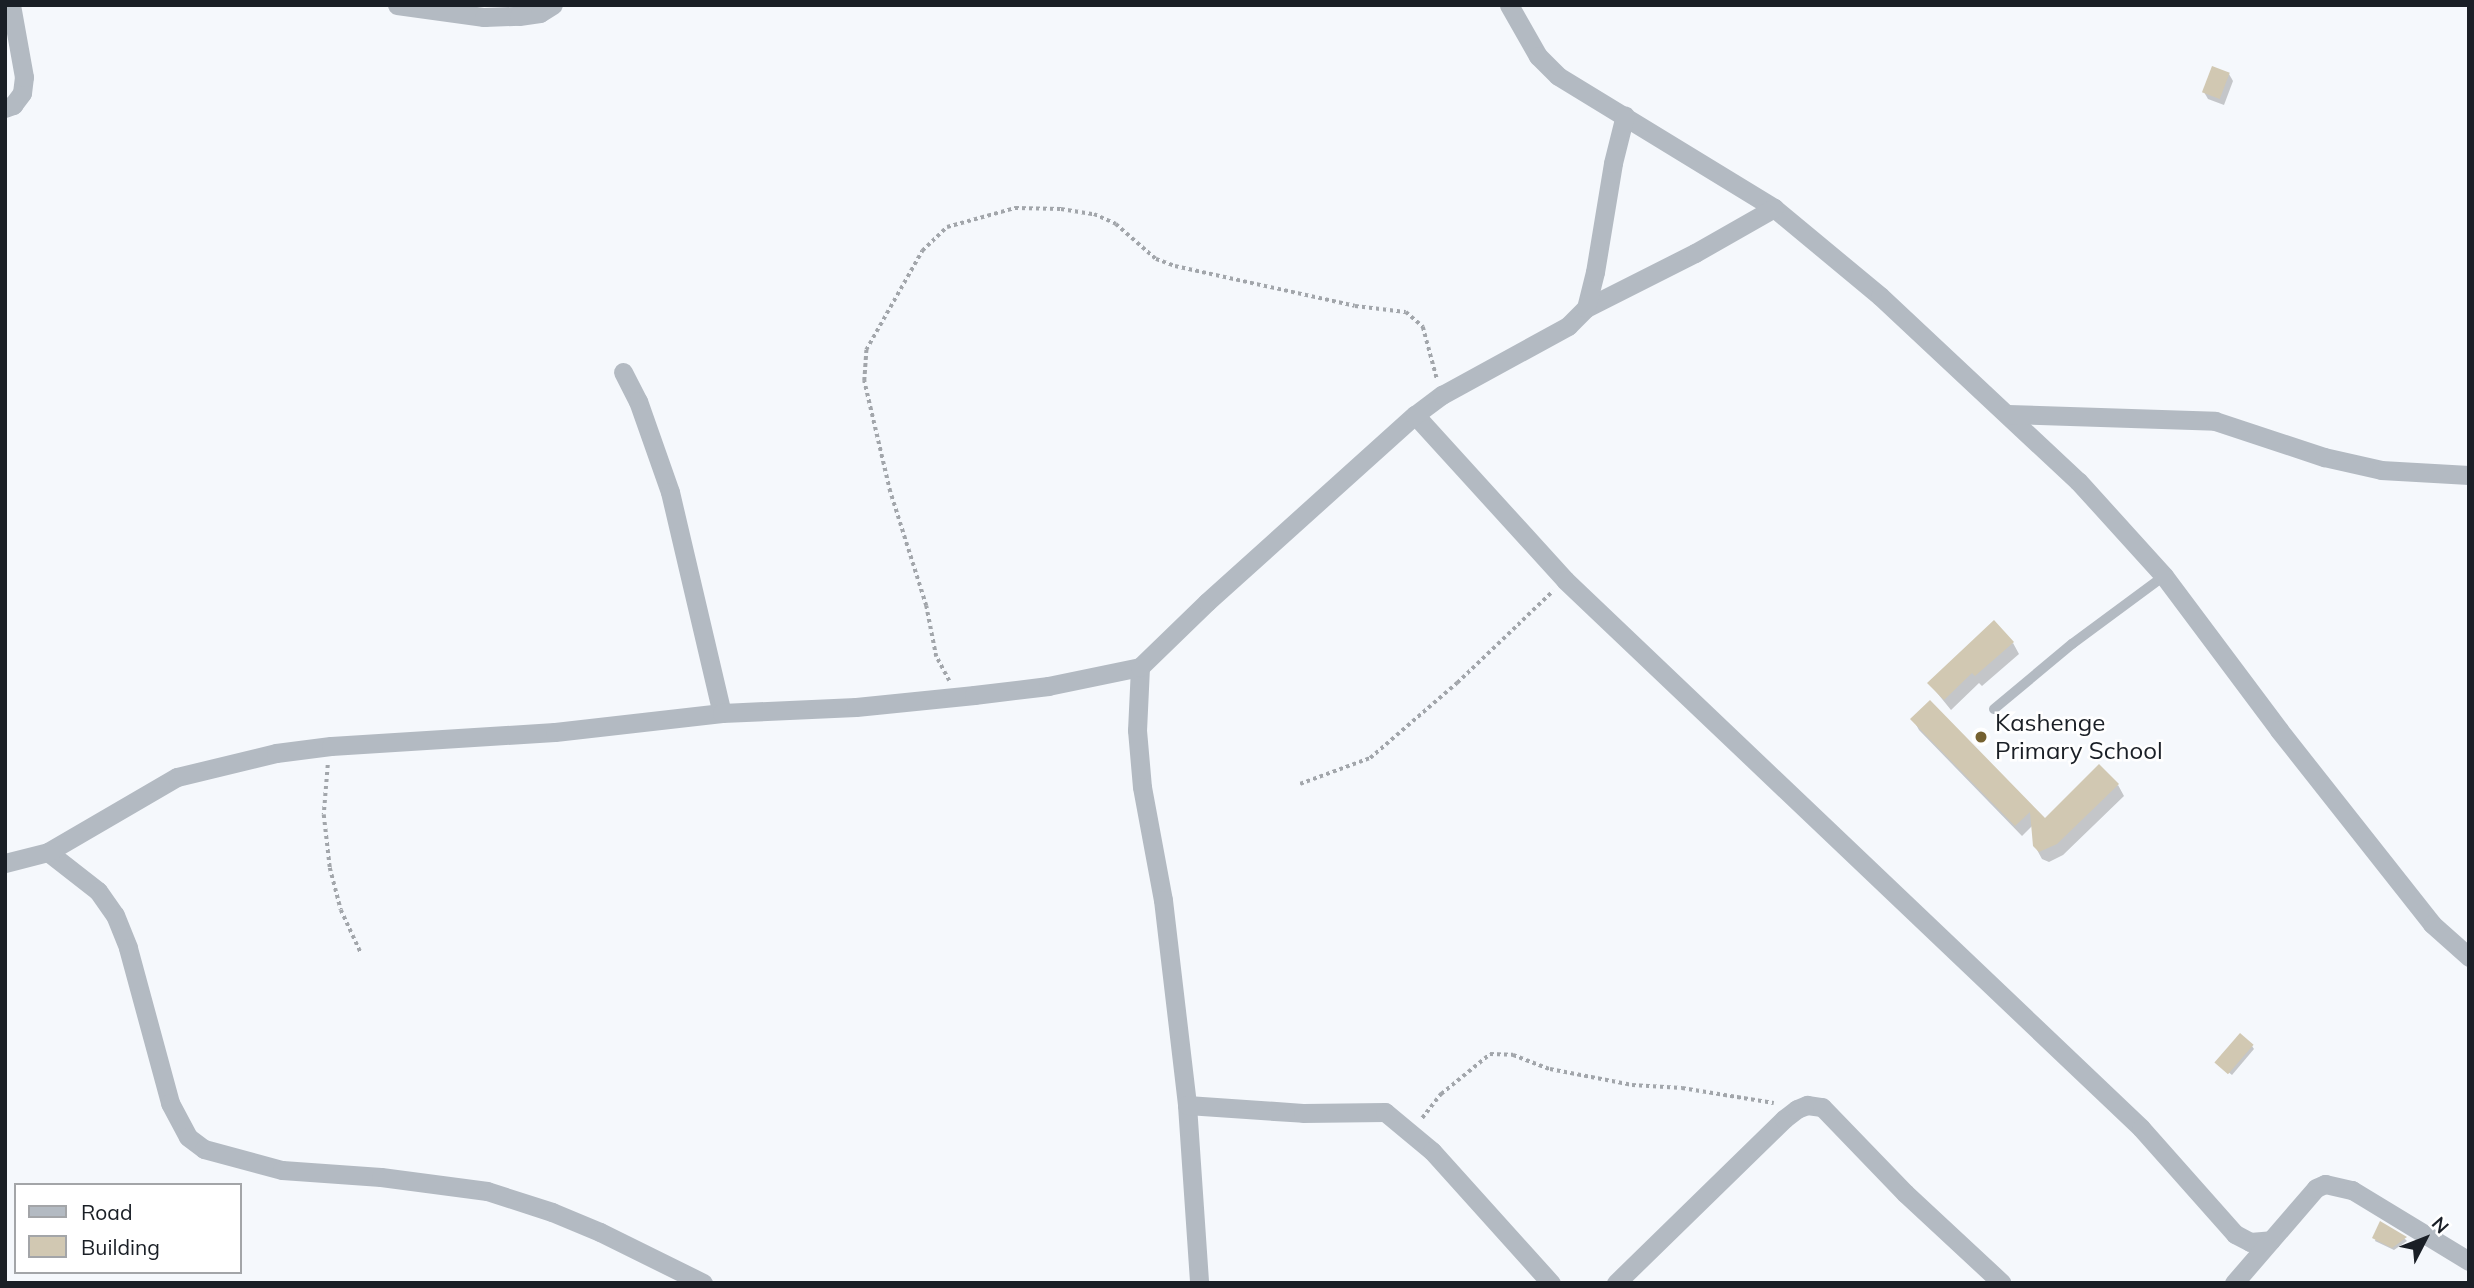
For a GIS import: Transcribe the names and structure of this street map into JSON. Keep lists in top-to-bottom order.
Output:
{
  "places": ["Kashenge Primary School"],
  "legend": ["Road", "Building"],
  "north": "top right"
}
